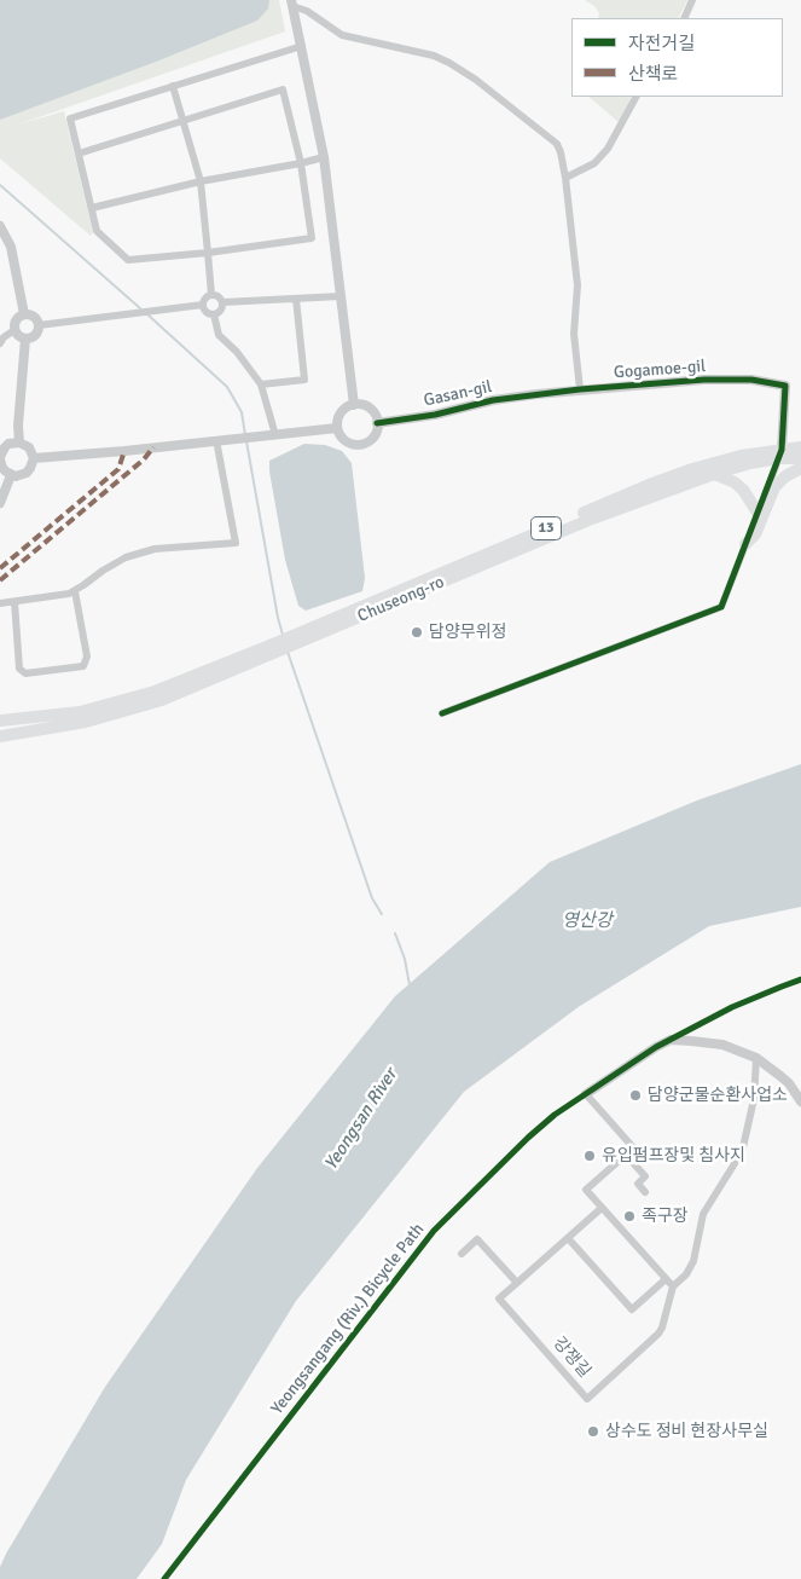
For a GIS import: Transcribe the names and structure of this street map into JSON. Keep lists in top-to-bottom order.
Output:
{
  "streets": {
    "main road": ["13", "Chuseong-ro"],
    "street": ["Gogamoe-gil", "Gasan-gil", "강쟁길"],
    "cycle path": ["Yeongsangang (Riv.) Bicycle Path"]
  },
  "crossings": [
    ["Gogamoe-gil", "Gasan-gil"],
    ["Gogamoe-gil", "Chuseong-ro"]
  ],
  "water": ["영산강", "Yeongsan River"],
  "places": [
    "담양무위정",
    "담양군물순환사업소",
    "유입펌프장및 침사지",
    "족구장",
    "상수도 정비 현장사무실"
  ],
  "legend": ["자전거길", "산책로"]
}
